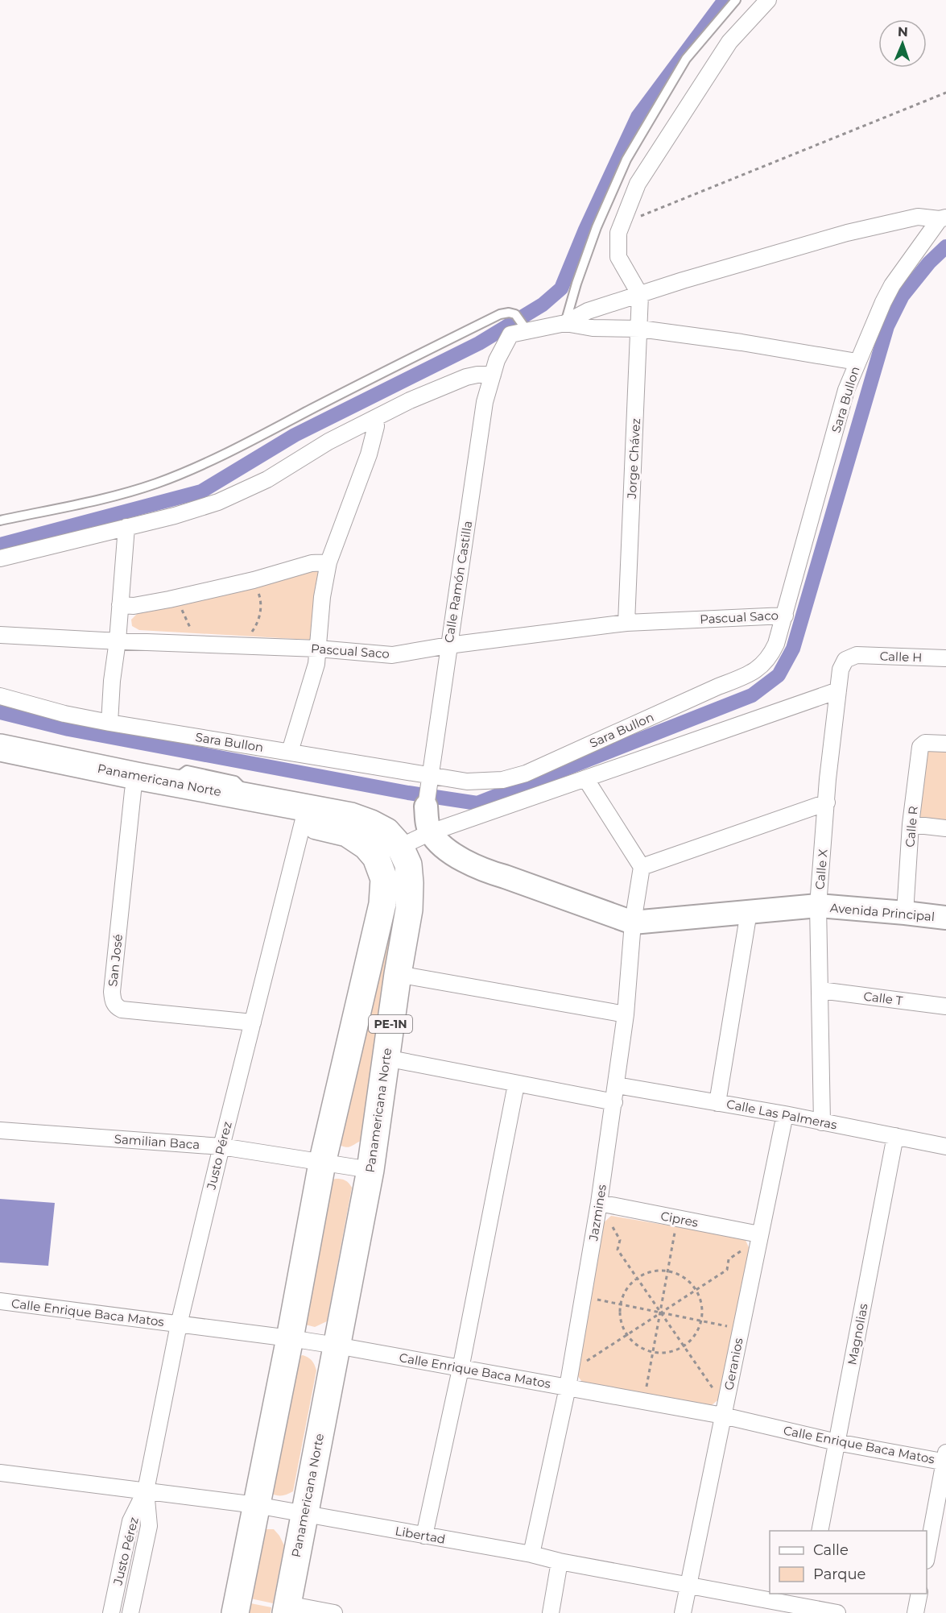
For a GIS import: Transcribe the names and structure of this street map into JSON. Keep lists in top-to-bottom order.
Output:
{
  "streets": {
    "highway": ["Panamericana Norte", "PE-1N"],
    "street": [
      "Sara Bullon",
      "Jorge Chávez",
      "Calle Ramón Castilla",
      "Pascual Saco",
      "Calle H",
      "Calle R",
      "Calle X",
      "Avenida Principal",
      "San José",
      "Calle T",
      "Calle Las Palmeras",
      "Samilian Baca",
      "Justo Pérez",
      "Jazmines",
      "Cipres",
      "Calle Enrique Baca Matos",
      "Magnolias",
      "Geranios",
      "Libertad"
    ]
  },
  "crossings": [
    ["Sara Bullon", "Calle Ramón Castilla"],
    ["Sara Bullon", "Pascual Saco"],
    ["Jorge Chávez", "Pascual Saco"],
    ["Calle Ramón Castilla", "Pascual Saco"],
    ["Calle H", "Calle X"],
    ["Panamericana Norte", "San José"],
    ["Panamericana Norte", "Samilian Baca"],
    ["Panamericana Norte", "Justo Pérez"],
    ["Panamericana Norte", "Calle Enrique Baca Matos"],
    ["Panamericana Norte", "Libertad"],
    ["Calle R", "Avenida Principal"],
    ["Calle X", "Avenida Principal"],
    ["Calle X", "Calle T"],
    ["Calle X", "Calle Las Palmeras"],
    ["Avenida Principal", "Jazmines"],
    ["San José", "Justo Pérez"],
    ["Calle Las Palmeras", "Jazmines"],
    ["Calle Las Palmeras", "Magnolias"],
    ["Calle Las Palmeras", "Geranios"],
    ["Samilian Baca", "Justo Pérez"],
    ["Justo Pérez", "Calle Enrique Baca Matos"],
    ["Justo Pérez", "Libertad"],
    ["Jazmines", "Cipres"],
    ["Jazmines", "Calle Enrique Baca Matos"],
    ["Jazmines", "Libertad"],
    ["Cipres", "Geranios"],
    ["Calle Enrique Baca Matos", "Magnolias"],
    ["Calle Enrique Baca Matos", "Geranios"],
    ["Geranios", "Libertad"]
  ],
  "legend": ["Calle", "Parque"],
  "north": "top"
}
